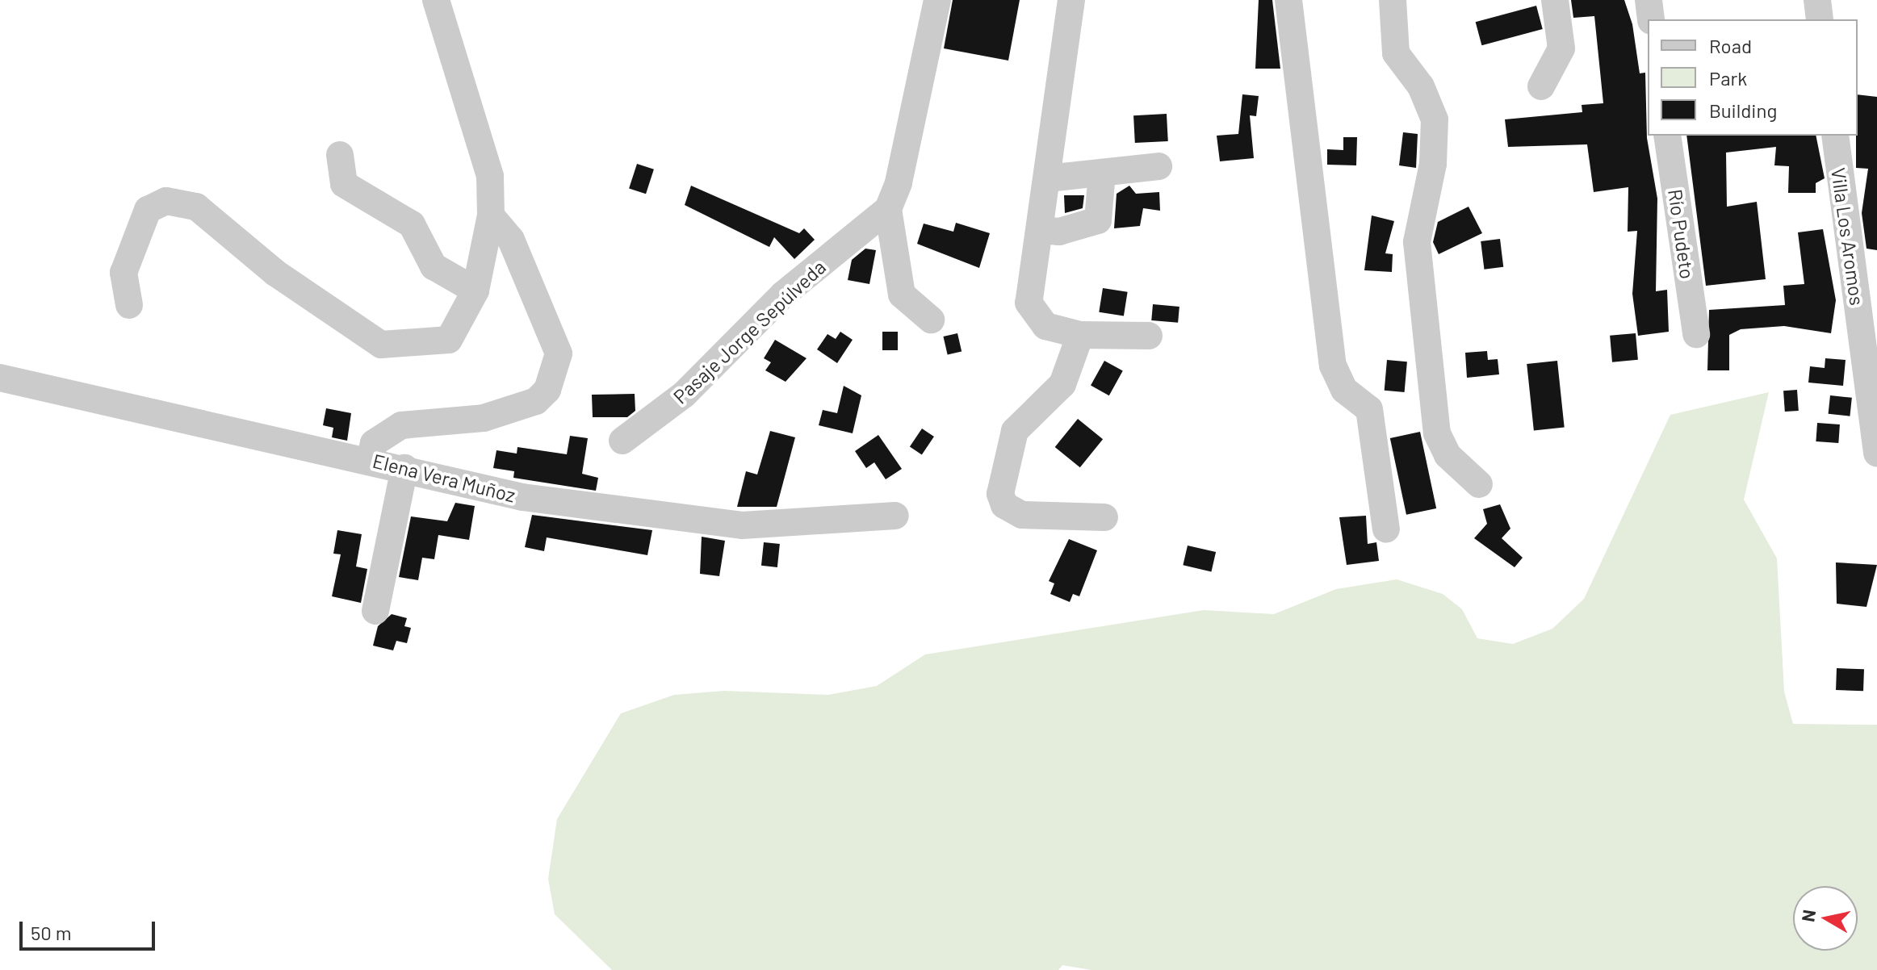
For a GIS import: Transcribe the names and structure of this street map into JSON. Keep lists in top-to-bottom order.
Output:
{
  "streets": {
    "street": [
      "Río Pudeto",
      "Villa Los Aromos",
      "Pasaje Jorge Sepúlveda",
      "Elena Vera Muñoz"
    ]
  },
  "legend": ["Road", "Park", "Building"],
  "scale_bar": "50 m",
  "north": "left"
}
